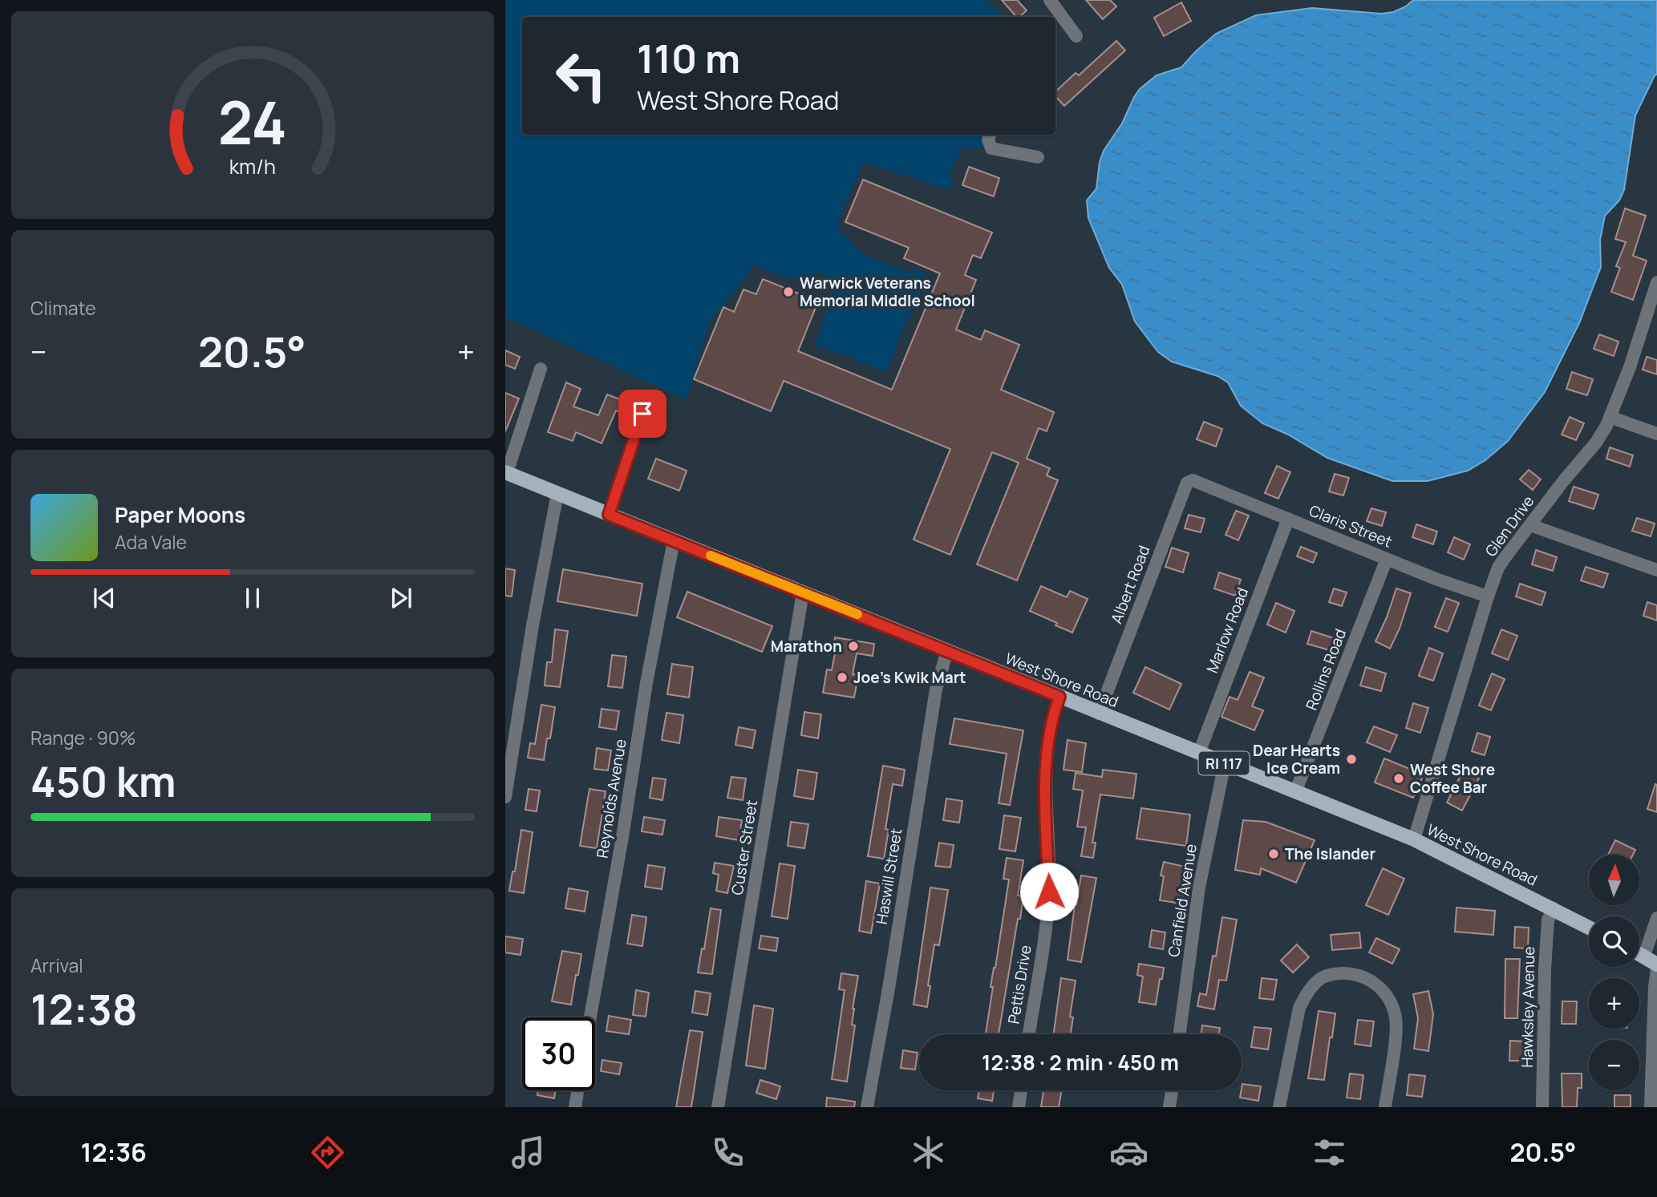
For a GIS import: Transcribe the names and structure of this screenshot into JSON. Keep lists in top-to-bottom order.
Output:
{
  "streets": {
    "main road": ["West Shore Road", "RI 117"],
    "street": [
      "Claris Street",
      "Glen Drive",
      "Albert Road",
      "Marlow Road",
      "Rollins Road",
      "Reynolds Avenue",
      "Custer Street",
      "Haswill Street",
      "Canfield Avenue",
      "Pettis Drive",
      "Hawksley Avenue"
    ]
  },
  "crossings": [
    ["Claris Street", "Glen Drive"],
    ["Claris Street", "Albert Road"],
    ["Claris Street", "Marlow Road"],
    ["Claris Street", "Rollins Road"],
    ["Glen Drive", "West Shore Road"],
    ["Albert Road", "West Shore Road"],
    ["Marlow Road", "West Shore Road"],
    ["Rollins Road", "West Shore Road"],
    ["West Shore Road", "Reynolds Avenue"],
    ["West Shore Road", "Custer Street"],
    ["West Shore Road", "Haswill Street"],
    ["West Shore Road", "Canfield Avenue"],
    ["West Shore Road", "Pettis Drive"],
    ["West Shore Road", "Hawksley Avenue"]
  ],
  "places": [
    "Warwick Veterans Memorial Middle School",
    "Marathon",
    "Joe's Kwik Mart",
    "Dear Hearts Ice Cream",
    "West Shore Coffee Bar",
    "The Islander"
  ],
  "north": "top",
  "page": {
    "turn": ["110 m", "West Shore Road"],
    "tile": [
      "Climate",
      ["Range · 90%", "450 km"],
      ["Arrival", "12:38"]
    ],
    "heat": ["−", "20.5°", "+"],
    "song": ["Paper Moons", "Ada Vale"],
    "map_buttons": ["+", "−"],
    "limit": "30",
    "trip": "12:38 · 2 min · 450 m",
    "tabs": ["12:36", "20.5°"],
    "gauge": ["24", "km/h"]
  }
}
